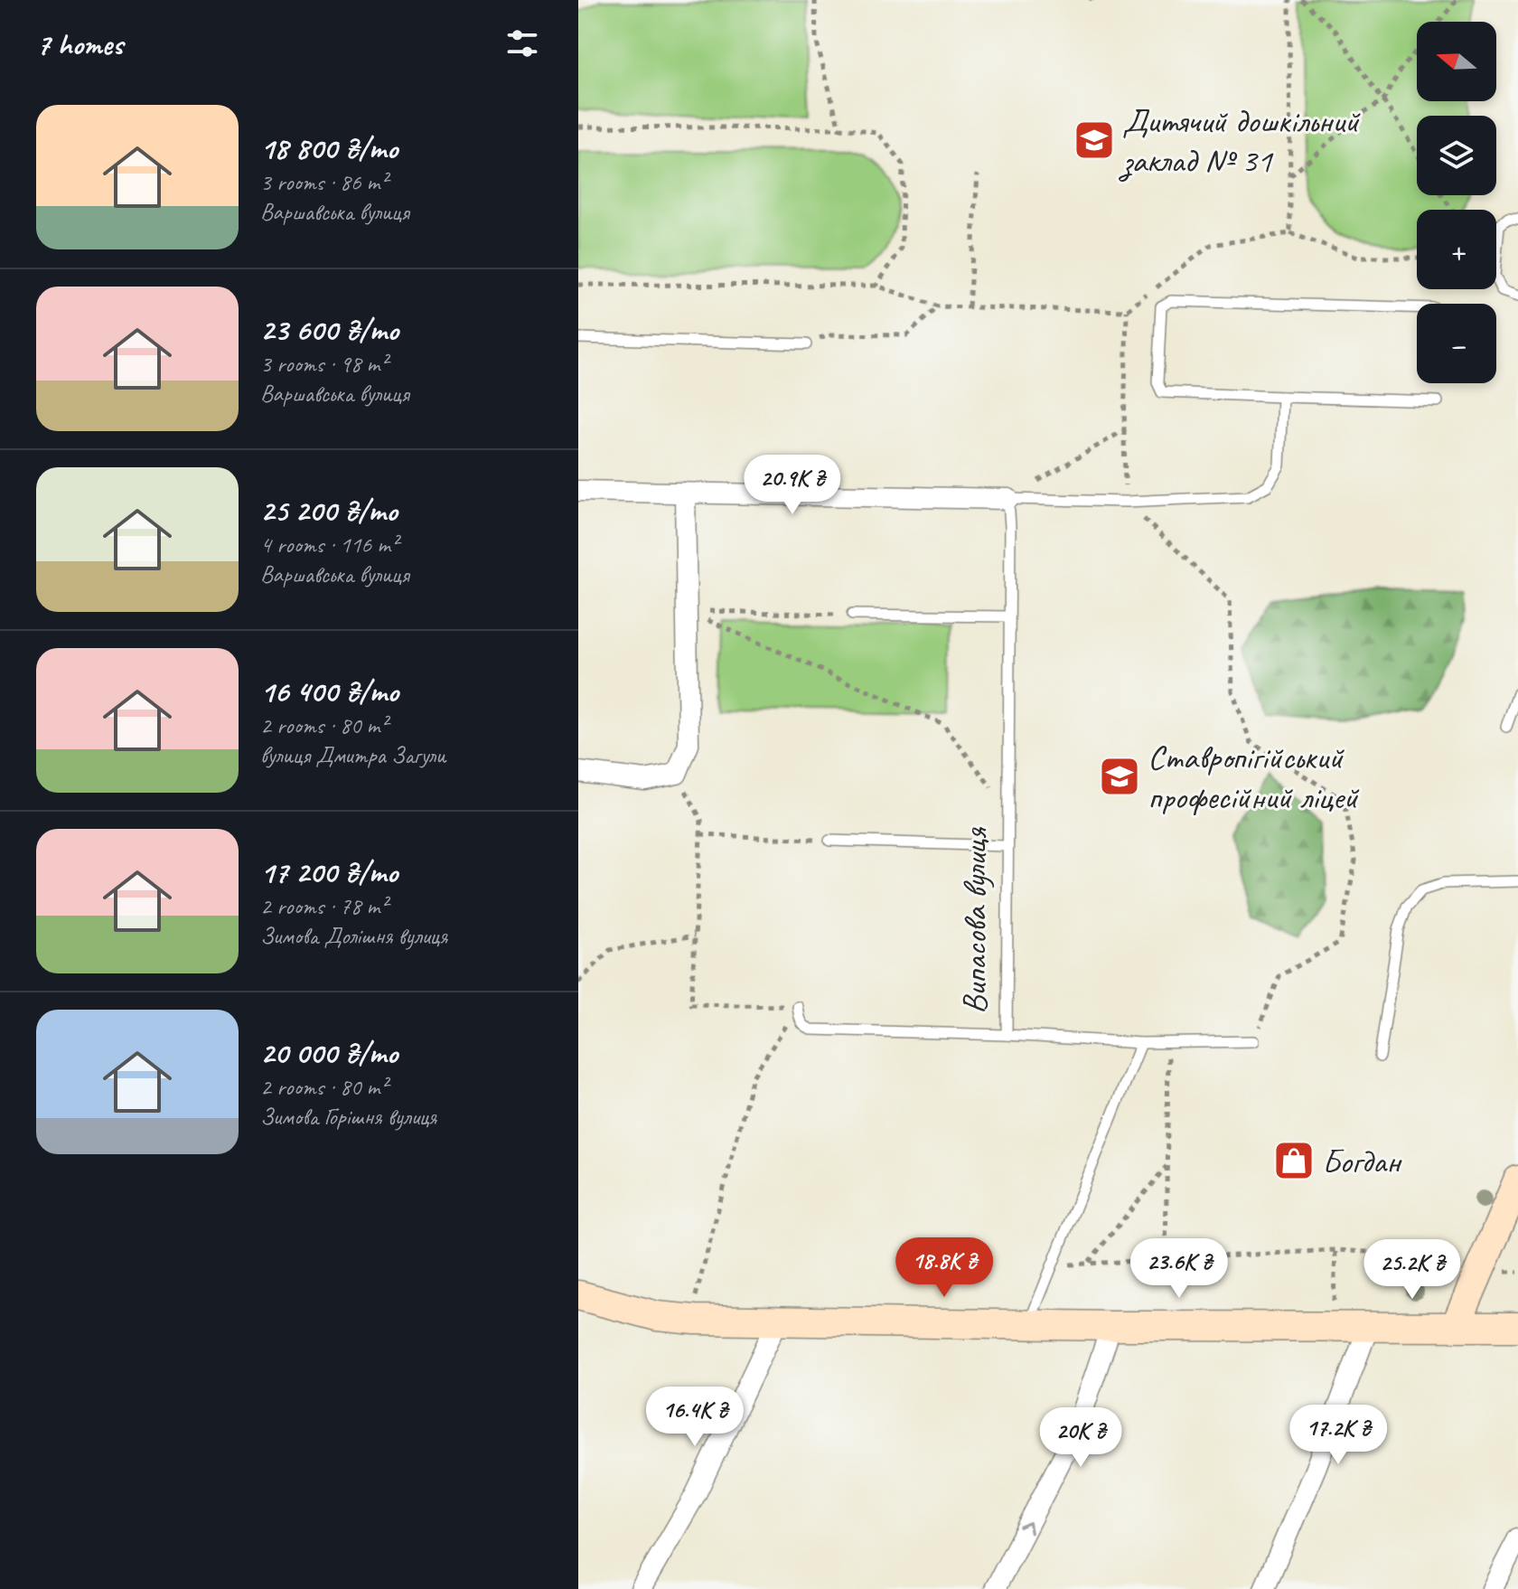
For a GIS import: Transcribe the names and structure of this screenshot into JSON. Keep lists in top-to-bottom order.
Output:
{
  "streets": {
    "lane": ["Випасова вулиця"]
  },
  "places": {
    "school or university": ["Дитячий дошкільний заклад № 31", "Ставропігійський професійний ліцей"],
    "shop": ["Богдан"]
  },
  "north": "left",
  "page": {
    "heading": "7 homes",
    "map_buttons": ["+", "−"],
    "list": [
      {
        "name": "18 800 ₴/mo",
        "note": "3 rooms · 86 m² · Варшавська вулиця"
      },
      {
        "name": "23 600 ₴/mo",
        "note": "3 rooms · 98 m² · Варшавська вулиця"
      },
      {
        "name": "25 200 ₴/mo",
        "note": "4 rooms · 116 m² · Варшавська вулиця"
      },
      {
        "name": "16 400 ₴/mo",
        "note": "2 rooms · 80 m² · вулиця Дмитра Загули"
      },
      {
        "name": "17 200 ₴/mo",
        "note": "2 rooms · 78 m² · Зимова Долішня вулиця"
      },
      {
        "name": "20 000 ₴/mo",
        "note": "2 rooms · 80 m² · Зимова Горішня вулиця"
      }
    ],
    "price": [
      "20.9K ₴",
      "18.8K ₴",
      "23.6K ₴",
      "25.2K ₴",
      "16.4K ₴",
      "17.2K ₴",
      "20K ₴"
    ]
  }
}
